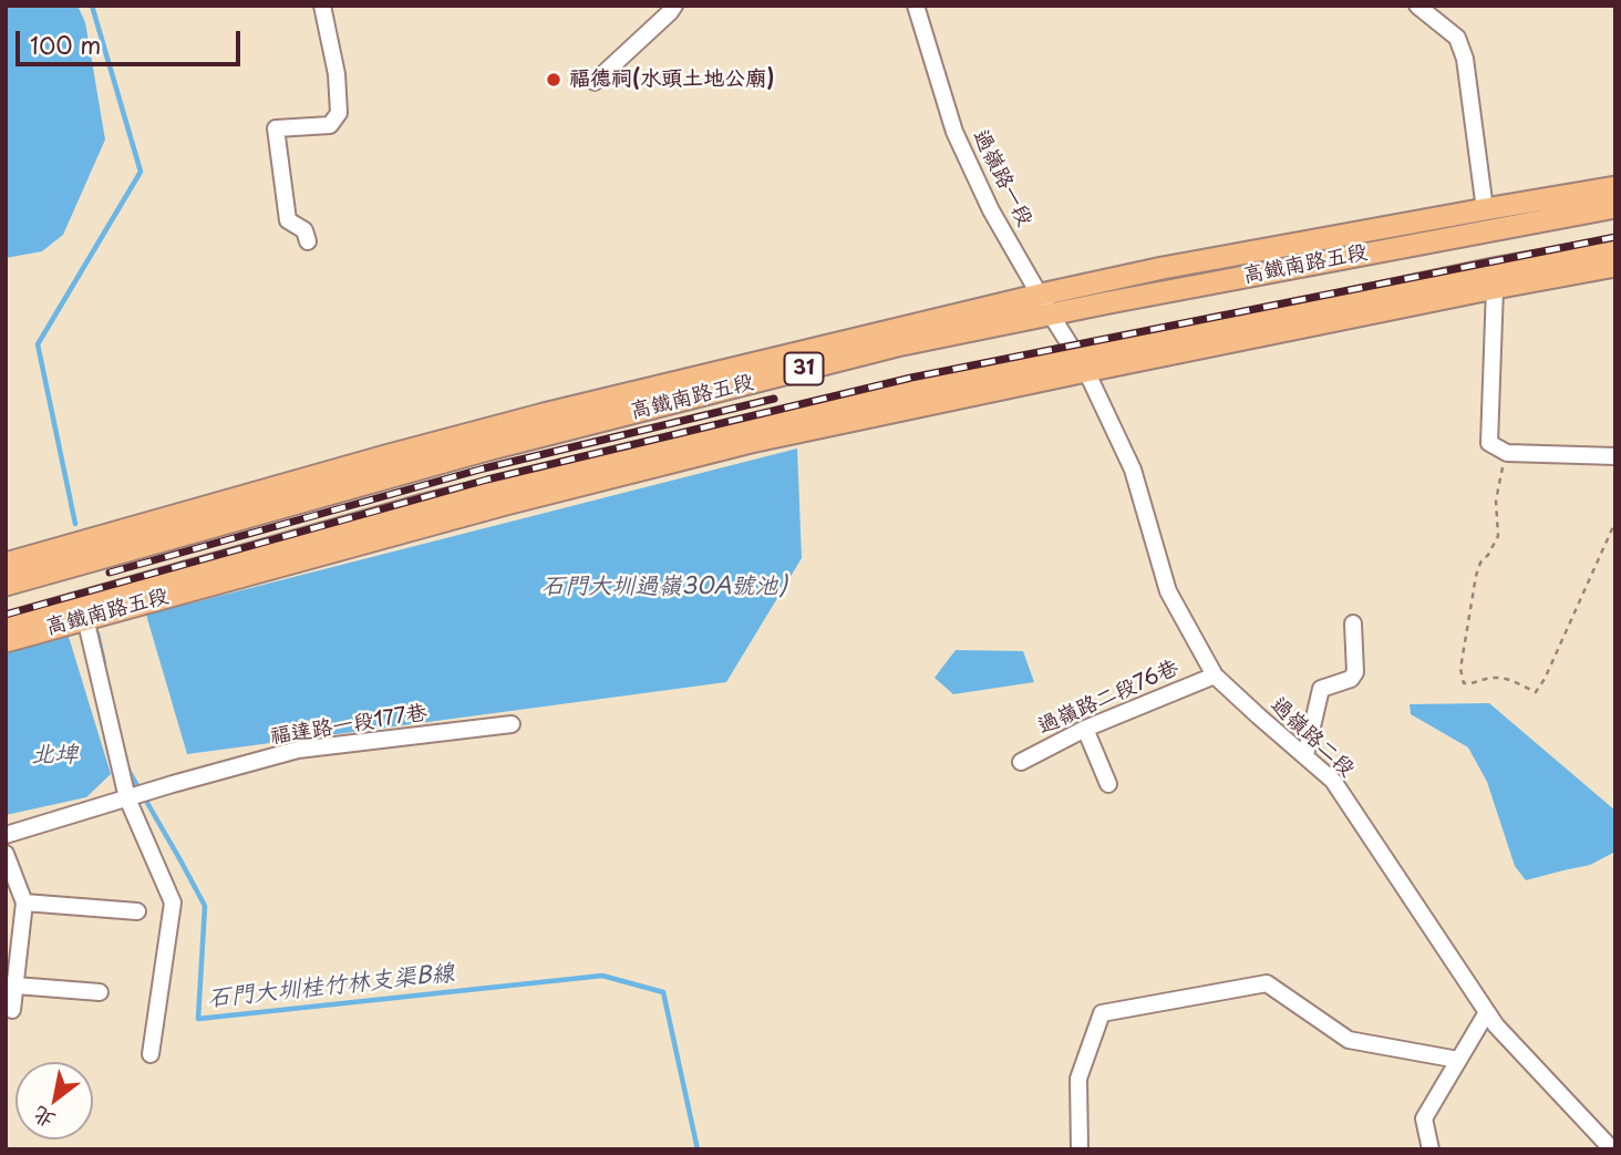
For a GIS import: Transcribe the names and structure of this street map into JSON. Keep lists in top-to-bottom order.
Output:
{
  "streets": {
    "main road": ["高鐵南路五段", "31"],
    "street": [
      "過嶺路一段",
      "過嶺路二段76巷",
      "福達路一段177巷",
      "過嶺路二段"
    ]
  },
  "crossings": [
    ["過嶺路一段", "高鐵南路五段"],
    ["過嶺路一段", "過嶺路二段"],
    ["高鐵南路五段", "過嶺路二段"],
    ["過嶺路二段76巷", "過嶺路二段"]
  ],
  "water": ["石門大圳過嶺30A號池)", "北埤", "石門大圳桂竹林支渠B線"],
  "places": ["福德祠(水頭土地公廟)"],
  "scale_bar": "100 m",
  "north": "bottom left"
}
